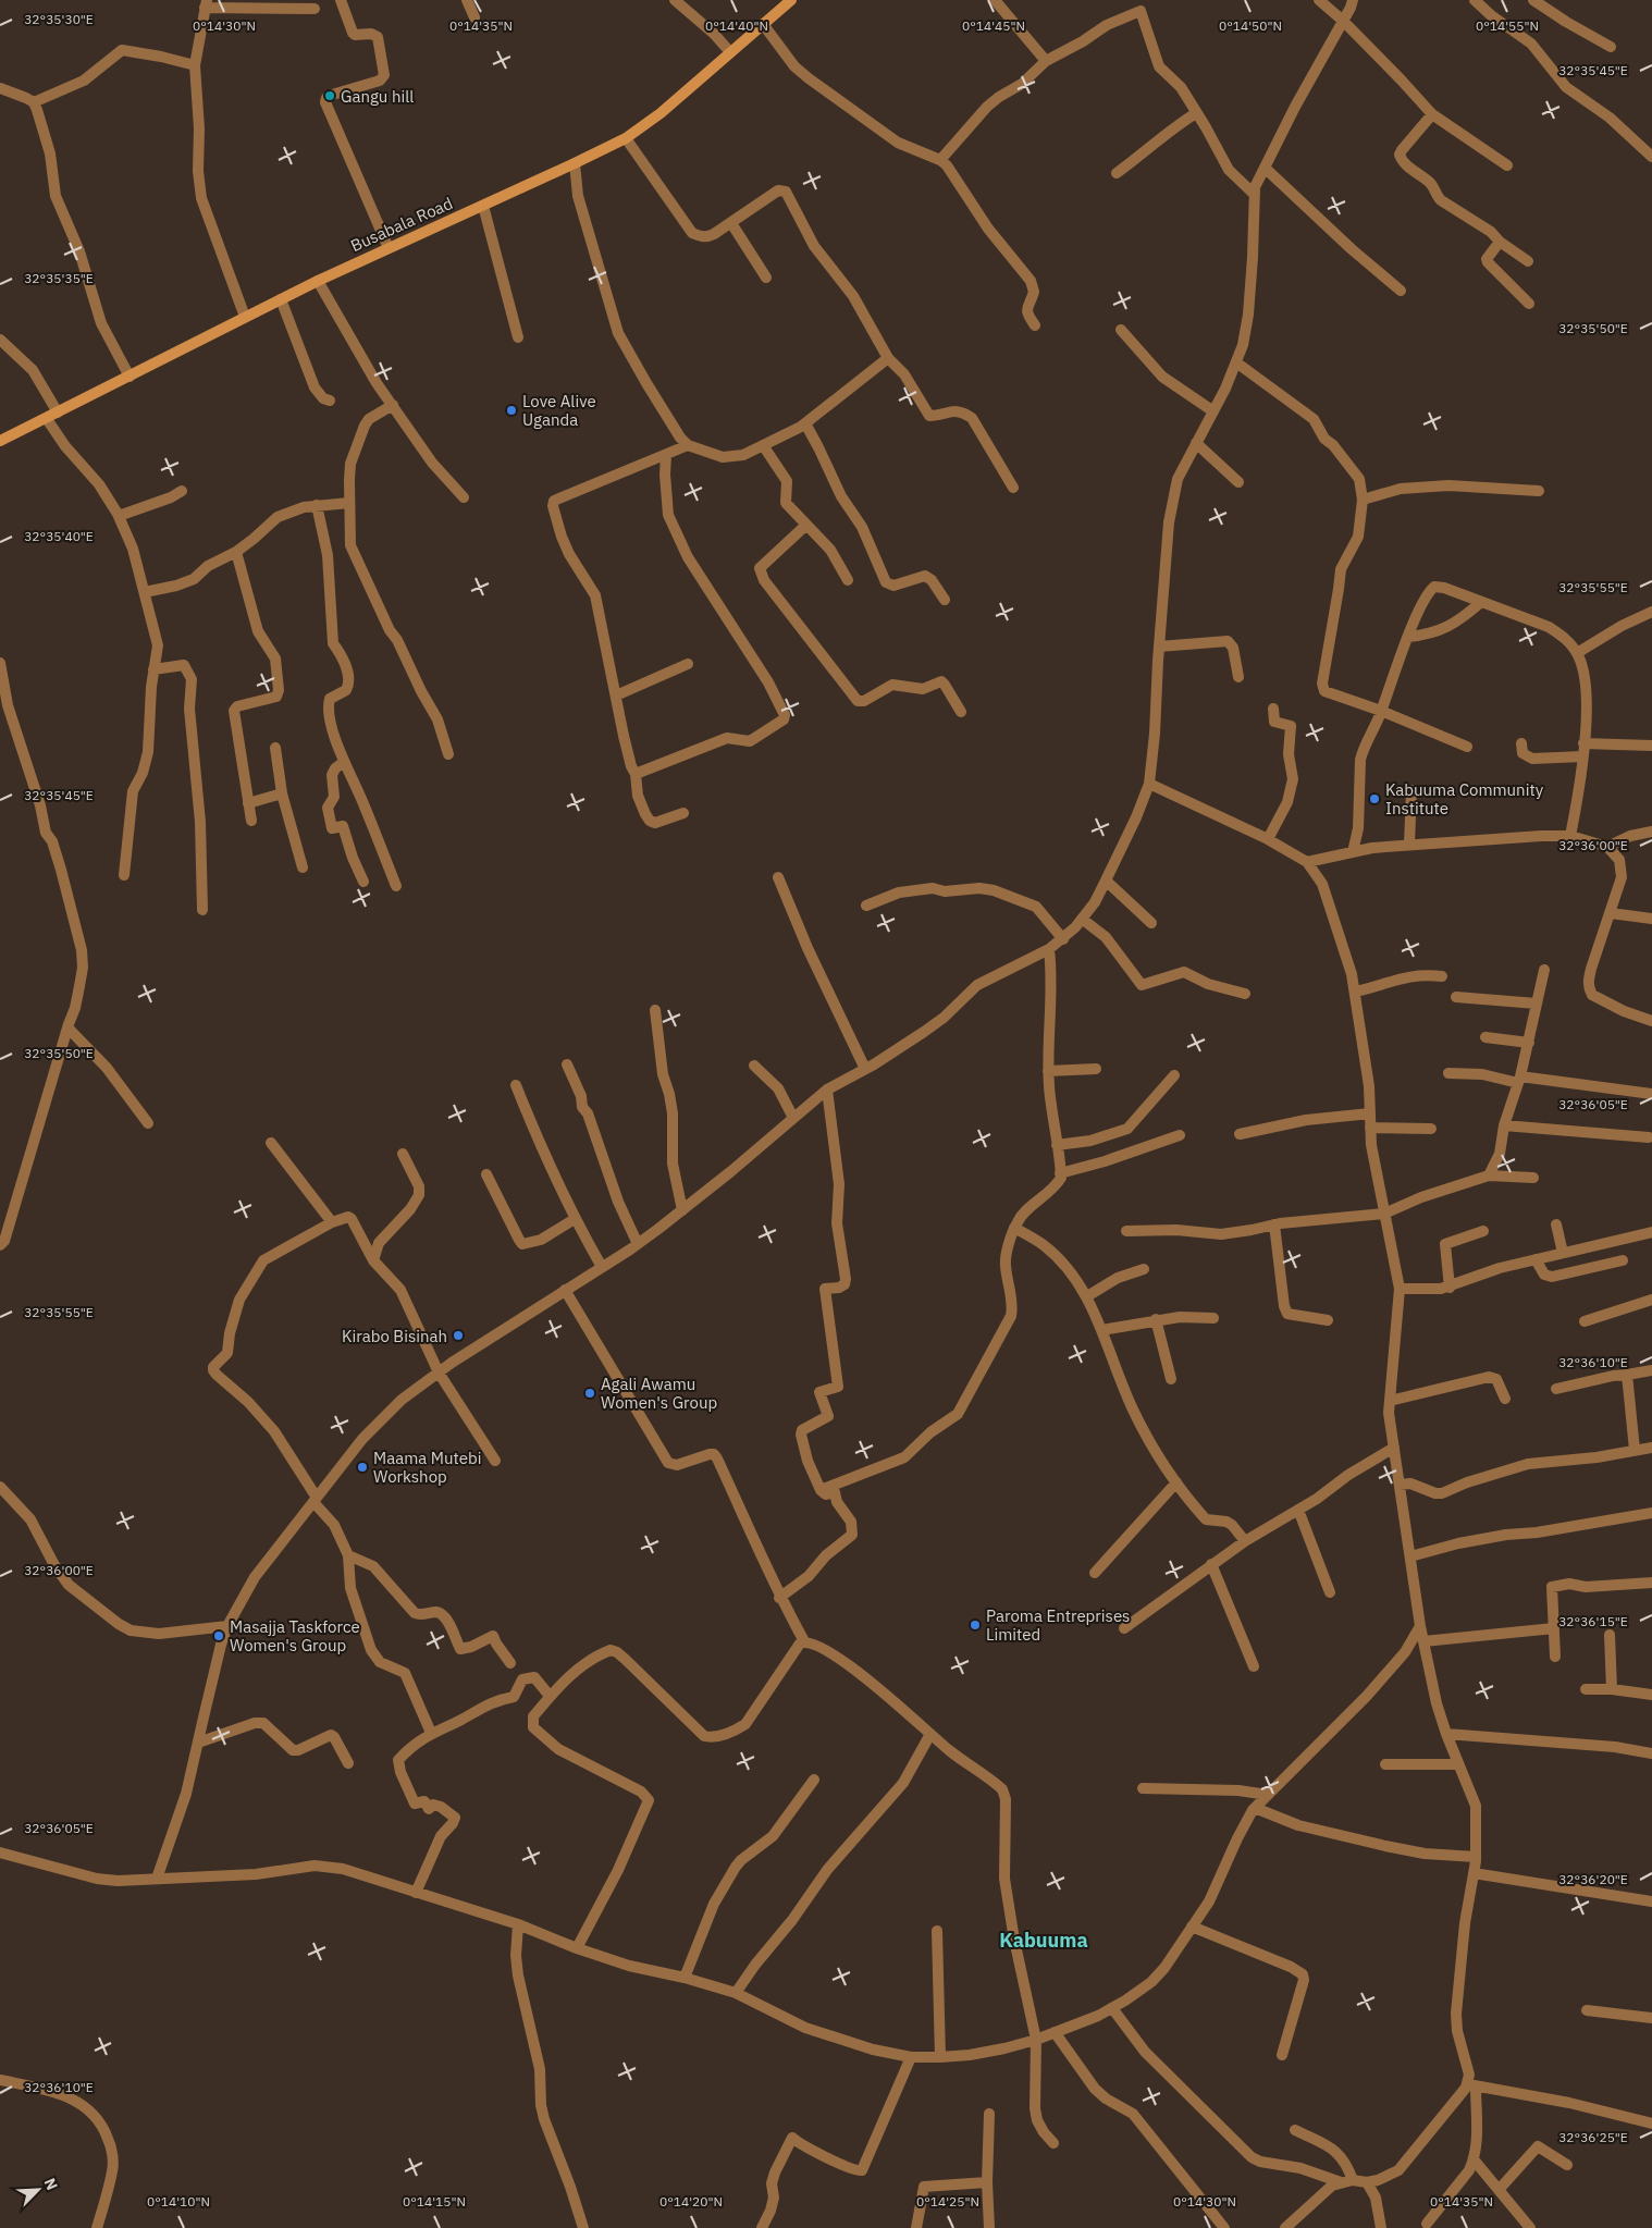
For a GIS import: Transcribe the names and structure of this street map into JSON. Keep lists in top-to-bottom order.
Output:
{
  "streets": {
    "street": ["Busabala Road"]
  },
  "districts": ["Kabuuma"],
  "places": [
    "Gangu hill",
    "Love Alive Uganda",
    "Kabuuma Community Institute",
    "Kirabo Bisinah",
    "Agali Awamu Women's Group",
    "Maama Mutebi Workshop",
    "Paroma Entreprises Limited",
    "Masajja Taskforce Women's Group"
  ],
  "north": "top right",
  "coordinates": [
    "32°35'30\"E",
    "0°14'30\"N",
    "0°14'35\"N",
    "0°14'45\"N",
    "0°14'40\"N",
    "0°14'50\"N",
    "0°14'55\"N",
    "32°35'45\"E",
    "32°35'35\"E",
    "32°35'50\"E",
    "32°35'40\"E",
    "32°35'55\"E",
    "32°36'00\"E",
    "32°36'05\"E",
    "32°36'10\"E",
    "32°36'15\"E",
    "32°36'20\"E",
    "32°36'25\"E",
    "0°14'10\"N",
    "0°14'15\"N",
    "0°14'20\"N",
    "0°14'25\"N"
  ]
}
